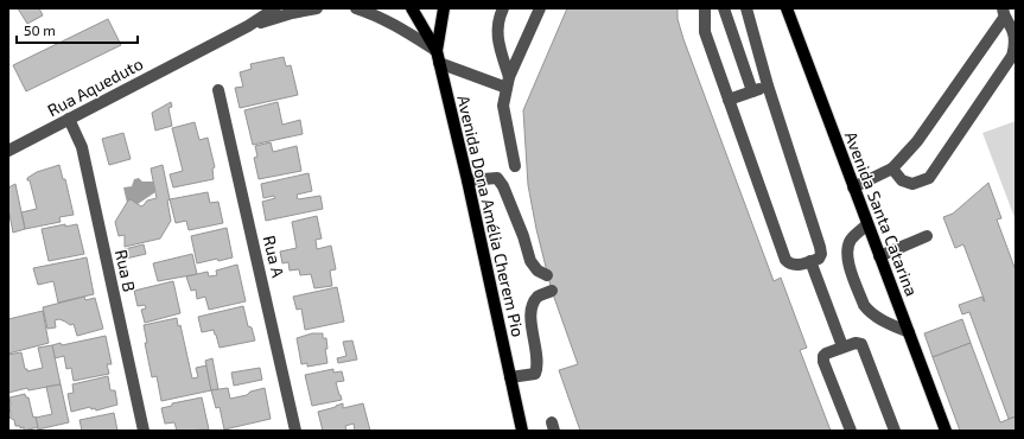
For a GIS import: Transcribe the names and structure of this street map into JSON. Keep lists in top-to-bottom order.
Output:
{
  "streets": {
    "main road": ["Avenida Santa Catarina", "Avenida Dona Amélia Cherem Pio"],
    "street": ["Rua Aqueduto", "Rua A", "Rua B"]
  },
  "crossings": [
    ["Rua Aqueduto", "Rua B"]
  ],
  "scale_bar": "50 m"
}
